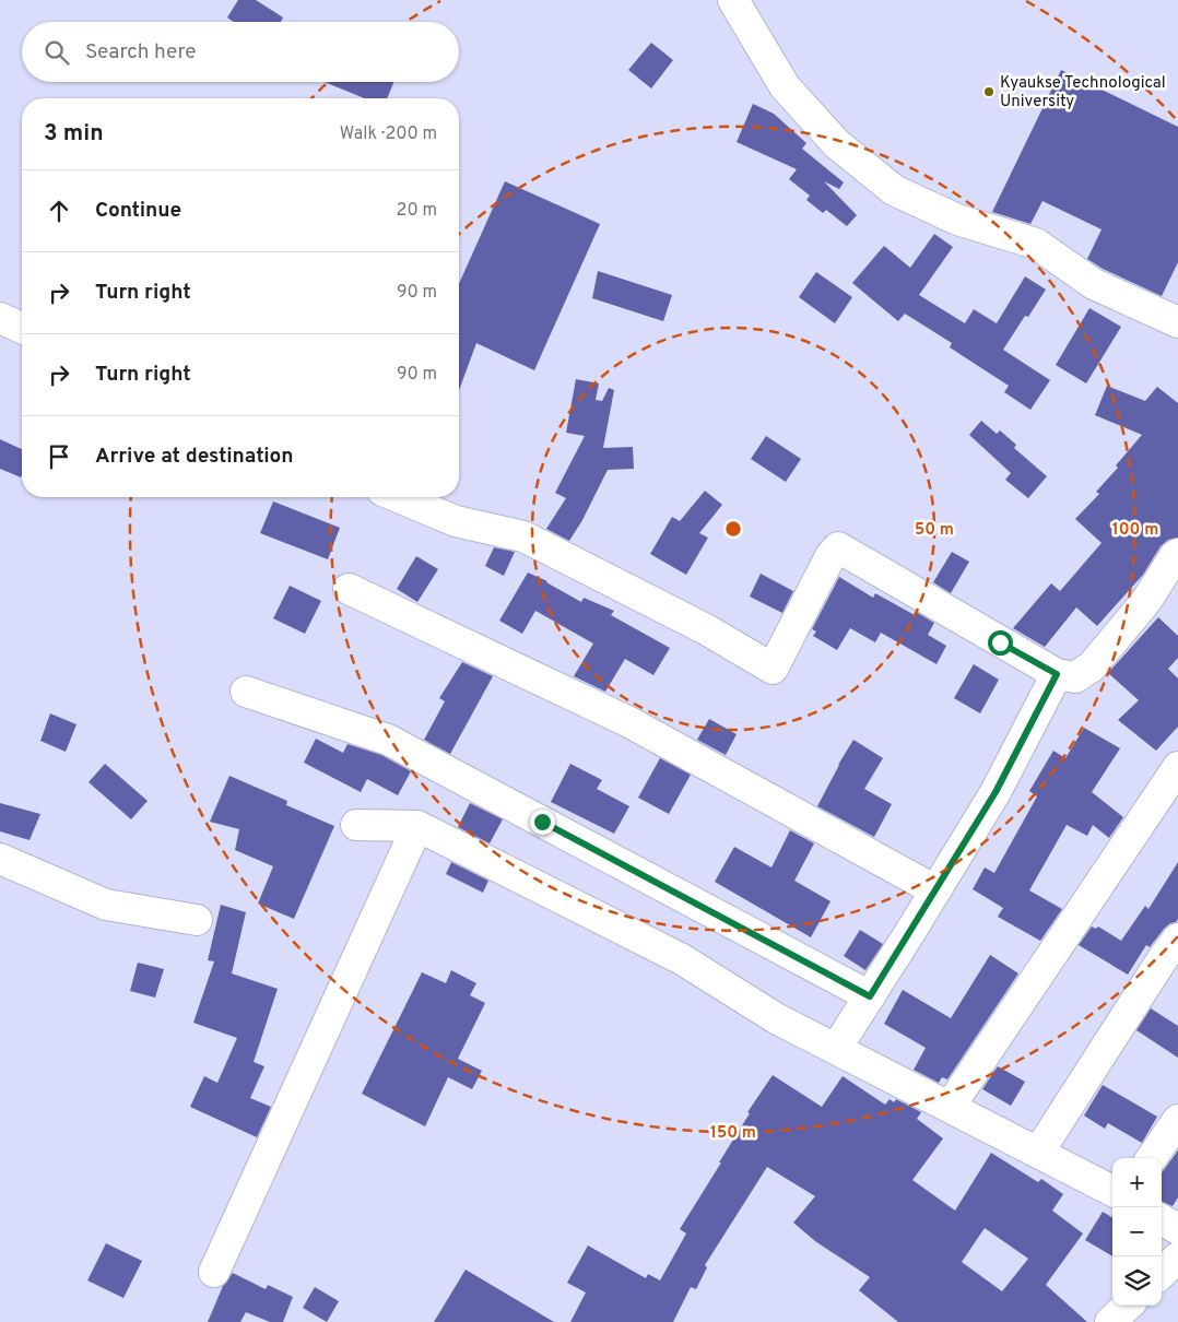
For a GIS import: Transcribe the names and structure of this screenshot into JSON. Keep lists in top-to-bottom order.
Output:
{
  "places": ["Kyaukse Technological University"],
  "page": {
    "search": "Search here",
    "heading": ["3 min", "Walk · 200 m"],
    "list": [
      ["Continue", "20 m"],
      ["Turn right", "90 m"],
      ["Turn right", "90 m"],
      "Arrive at destination"
    ],
    "map_buttons": ["+", "−"]
  },
  "rings": ["50 m", "100 m", "150 m"]
}
